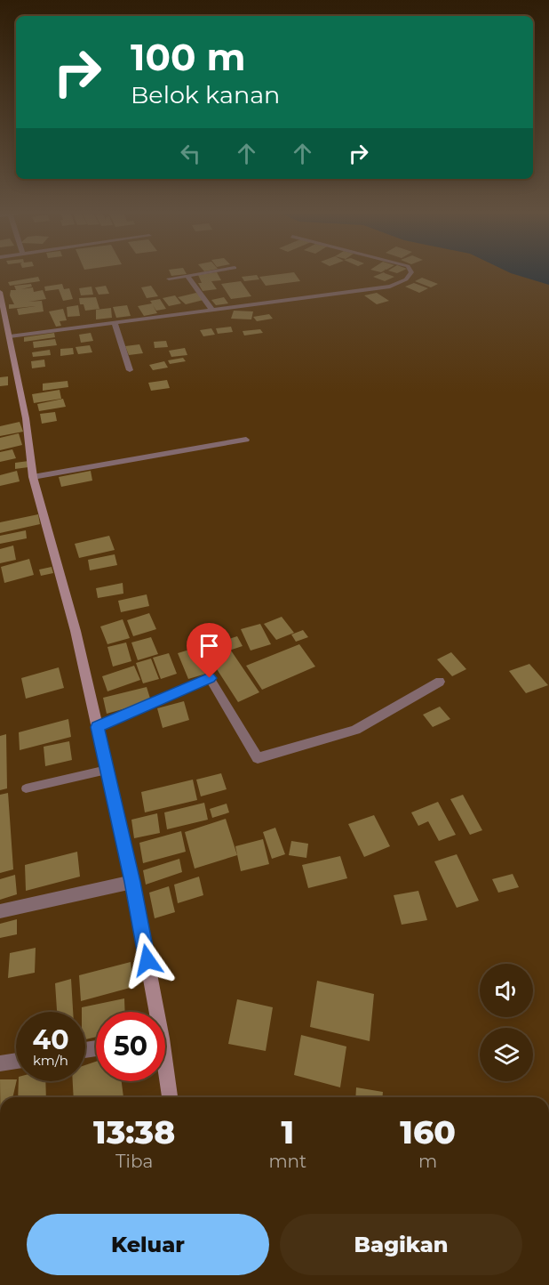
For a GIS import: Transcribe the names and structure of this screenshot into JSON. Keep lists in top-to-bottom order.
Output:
{
  "page": {
    "turn": ["100 m", "Belok kanan"],
    "speed": "40 km/h",
    "limit": "50",
    "eta": [
      "13:38",
      "Tiba",
      "1",
      "mnt",
      "160",
      "m"
    ],
    "buttons": ["Keluar", "Bagikan"]
  }
}
